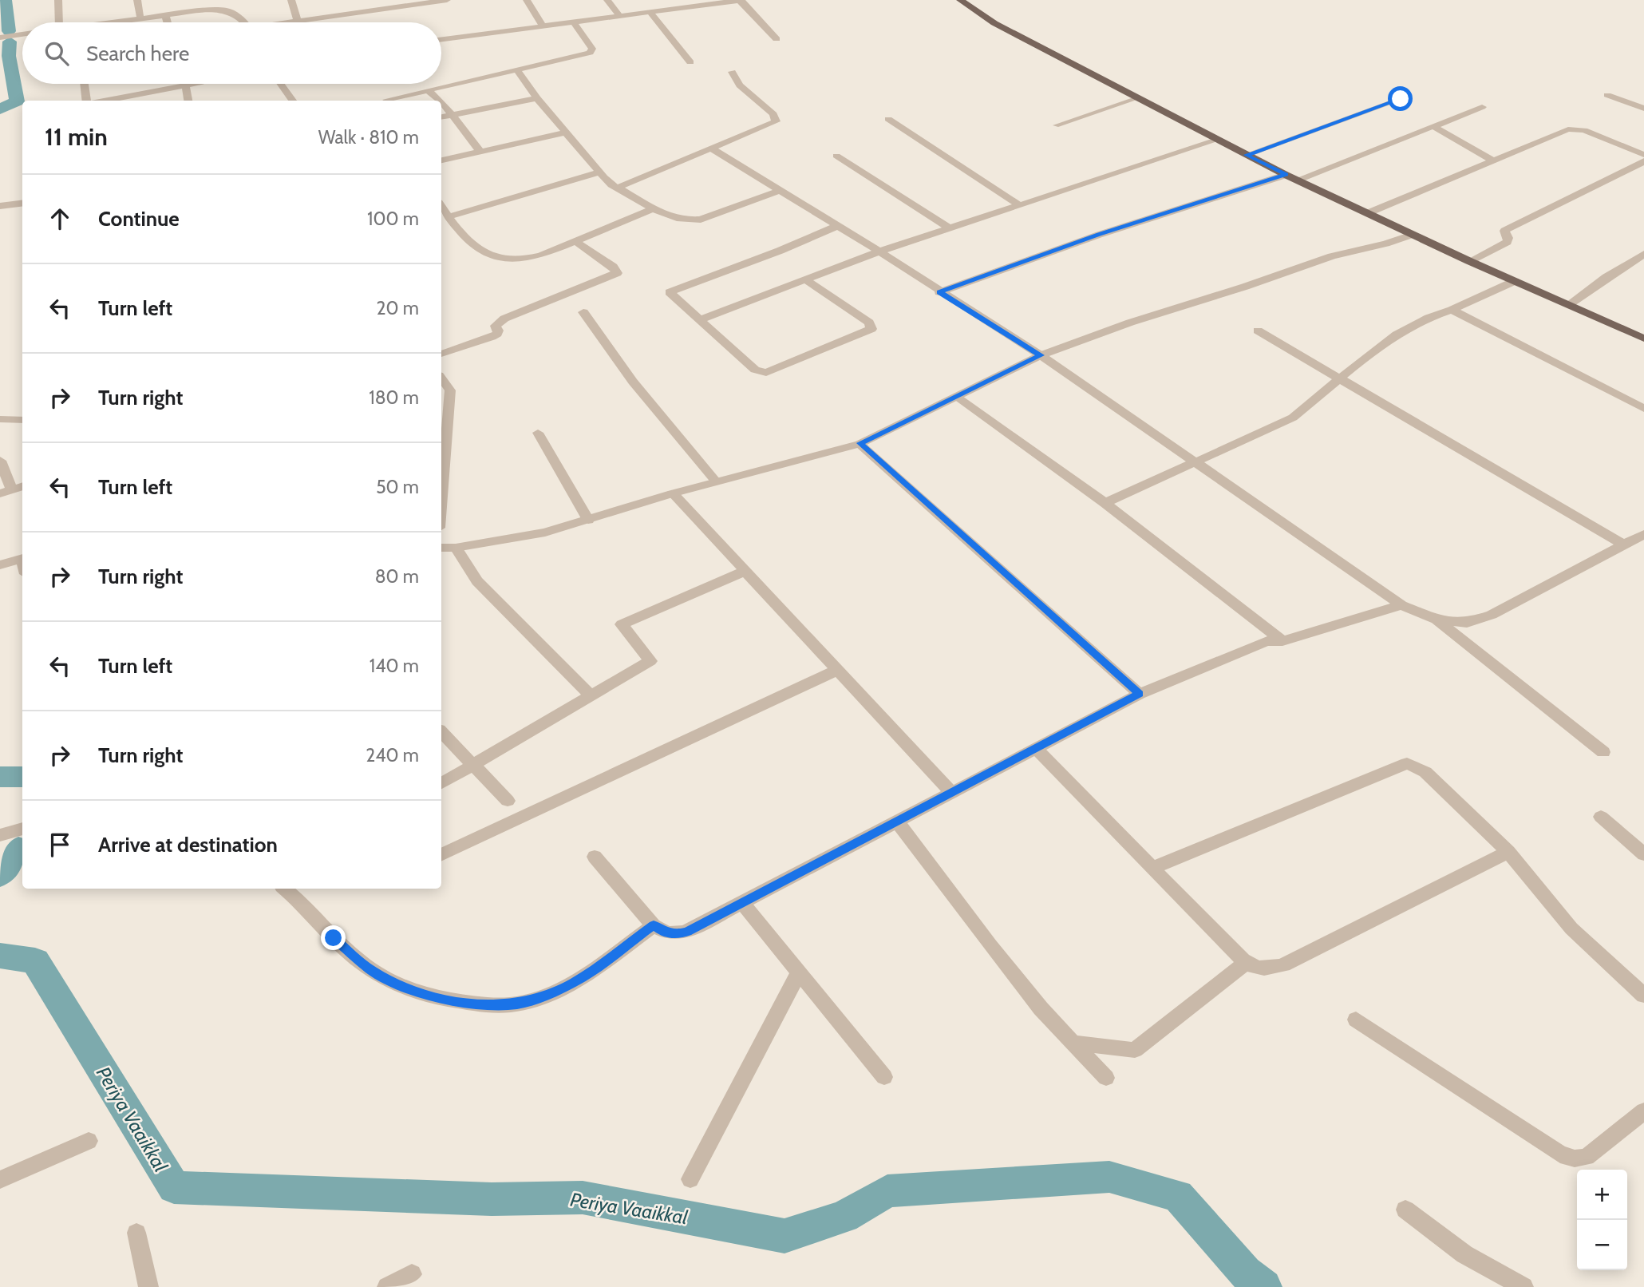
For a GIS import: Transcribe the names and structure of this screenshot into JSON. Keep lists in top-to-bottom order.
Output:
{
  "water": ["Periya Vaaikkal"],
  "page": {
    "search": "Search here",
    "heading": ["11 min", "Walk · 810 m"],
    "list": [
      ["Continue", "100 m"],
      ["Turn left", "20 m"],
      ["Turn right", "180 m"],
      ["Turn left", "50 m"],
      ["Turn right", "80 m"],
      ["Turn left", "140 m"],
      ["Turn right", "240 m"],
      "Arrive at destination"
    ],
    "map_buttons": ["+", "−"]
  }
}
